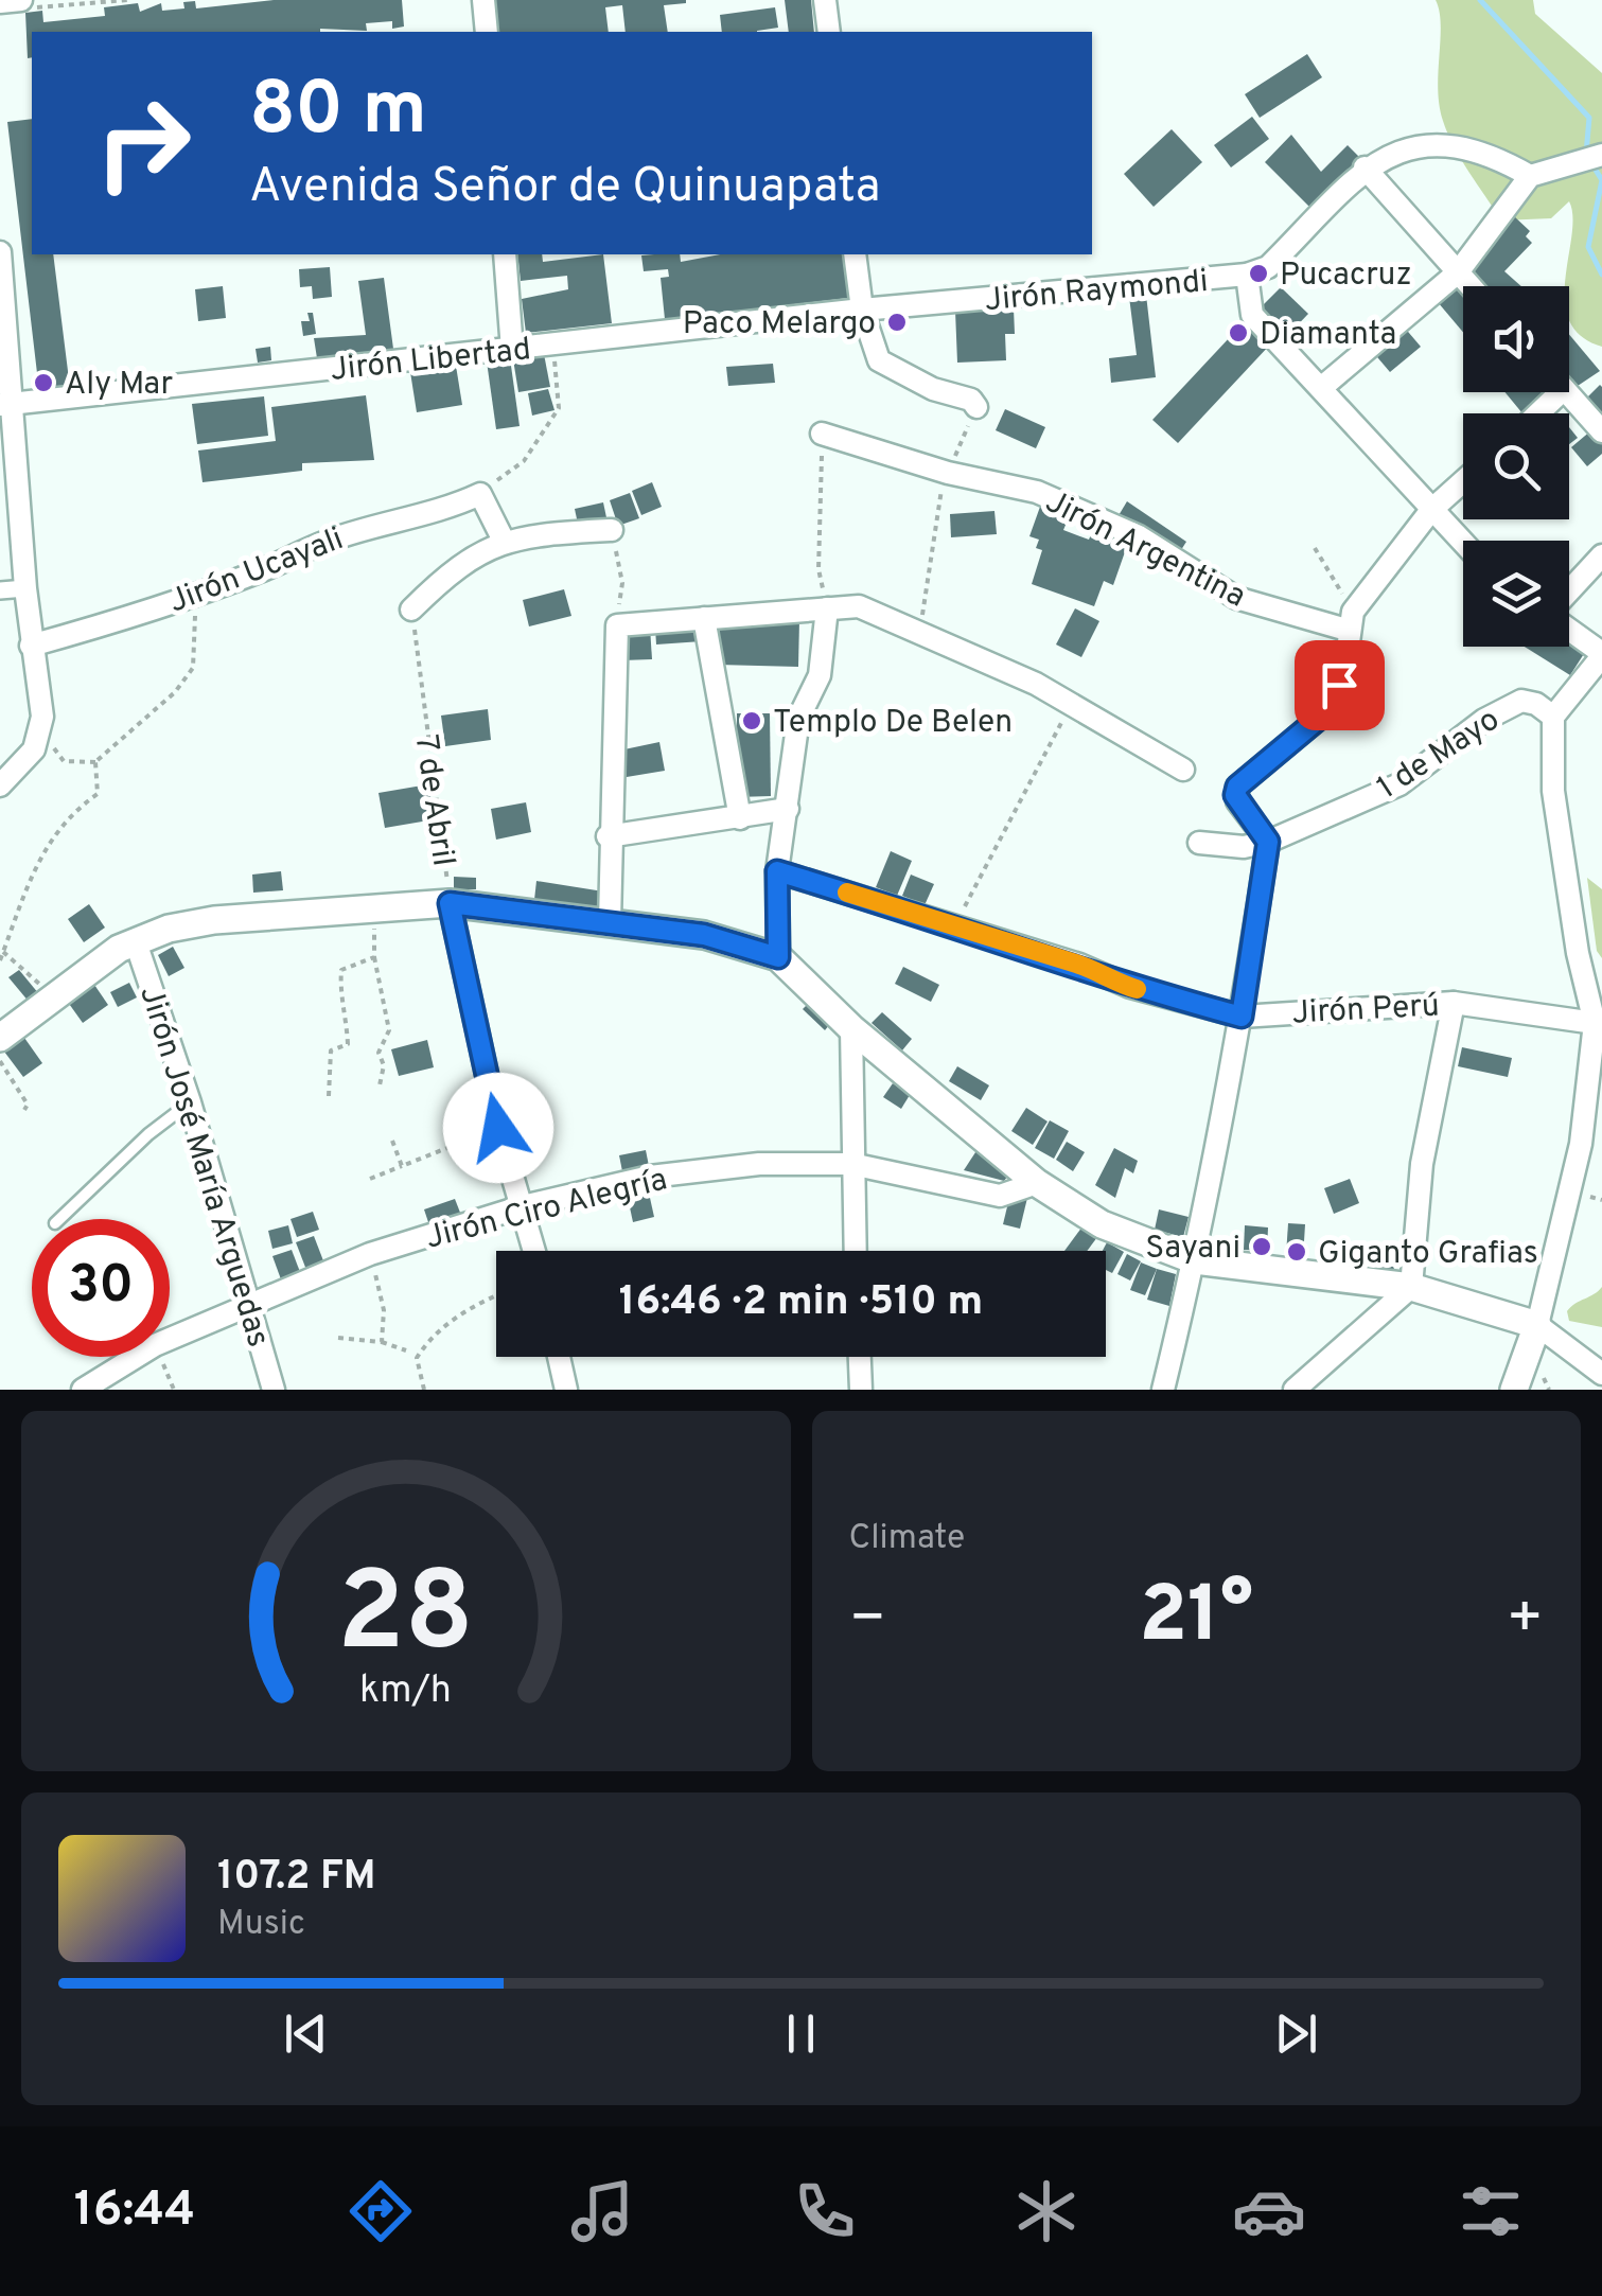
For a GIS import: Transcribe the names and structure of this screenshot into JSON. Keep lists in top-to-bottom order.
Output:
{
  "streets": {
    "street": [
      "Jirón Raymondi",
      "Jirón Libertad",
      "Jirón Argentina",
      "Jirón Ucayali",
      "1 de Mayo",
      "7 de Abril",
      "Jirón Perú",
      "Jirón José María Arguedas",
      "Jirón Ciro Alegría"
    ]
  },
  "crossings": [
    ["Jirón Raymondi", "Jirón Libertad"],
    ["7 de Abril", "Jirón Ciro Alegría"],
    ["Jirón José María Arguedas", "Jirón Ciro Alegría"]
  ],
  "places": [
    "Pucacruz",
    "Paco Melargo",
    "Diamanta",
    "Aly Mar",
    "Templo De Belen",
    "Sayani",
    "Giganto Grafias"
  ],
  "page": {
    "turn": ["80 m", "Avenida Señor de Quinuapata"],
    "limit": "30",
    "trip": "16:46 · 2 min · 510 m",
    "tile": "Climate",
    "heat": ["−", "21°", "+"],
    "song": ["107.2 FM", "Music"],
    "tabs": "16:44",
    "gauge": ["28", "km/h"]
  }
}
